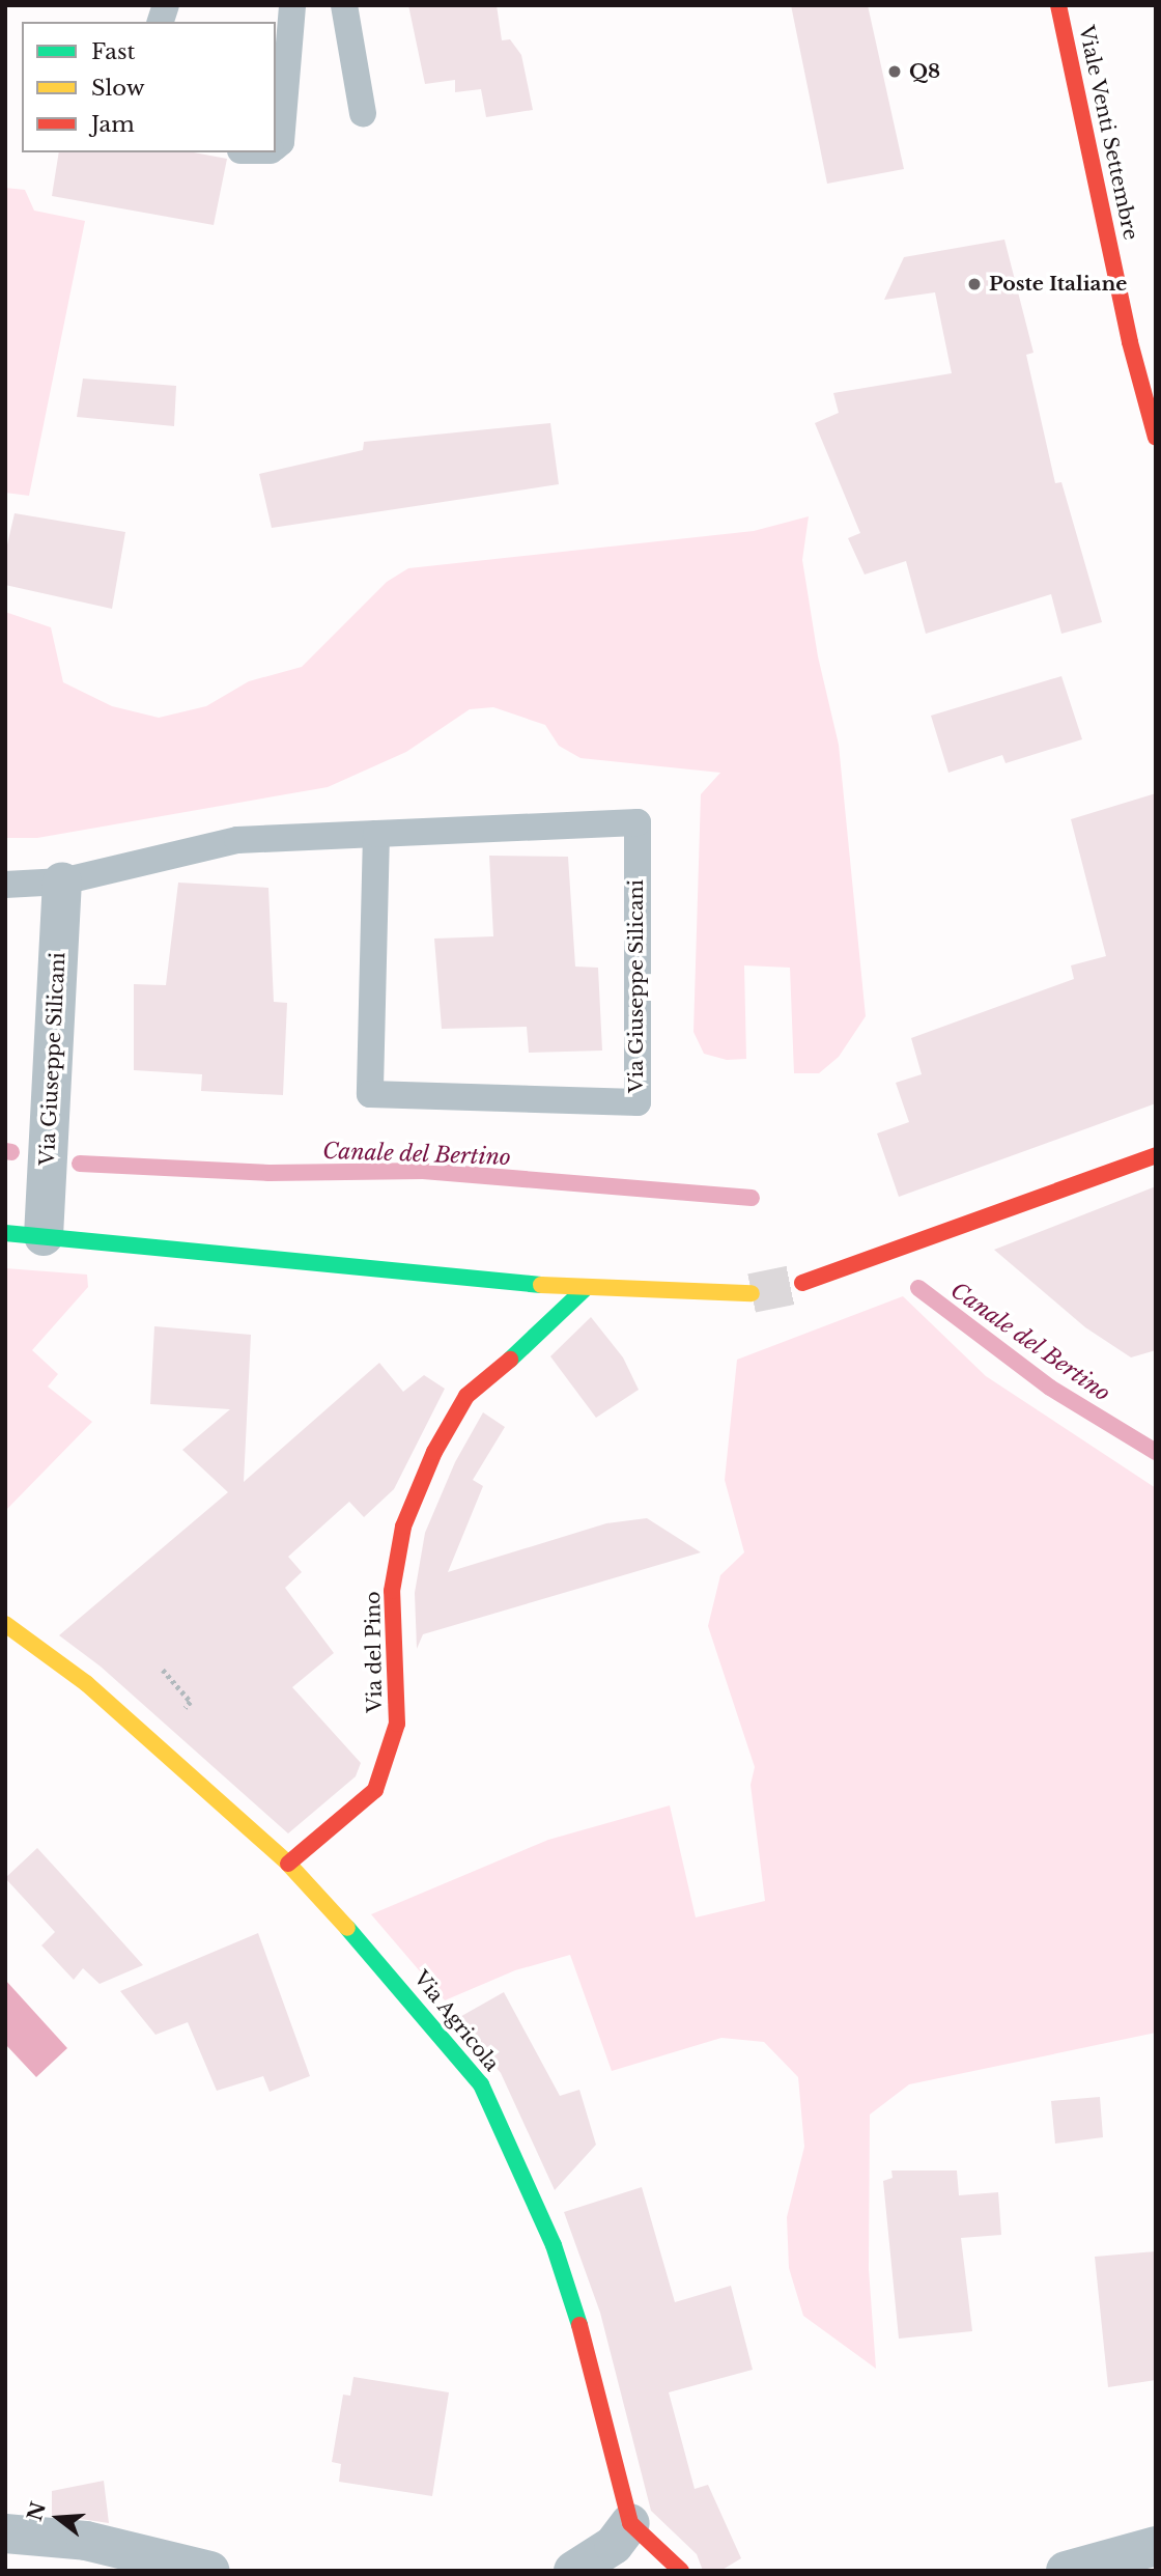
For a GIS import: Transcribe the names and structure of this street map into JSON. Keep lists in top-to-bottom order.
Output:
{
  "streets": {
    "street": [
      "Viale Venti Settembre",
      "Via Giuseppe Silicani",
      "Via del Pino",
      "Via Agricola"
    ]
  },
  "crossings": [
    ["Via Giuseppe Silicani", "Via del Pino"],
    ["Via del Pino", "Via Agricola"]
  ],
  "water": ["Canale del Bertino"],
  "places": ["Q8", "Poste Italiane"],
  "legend": ["Fast", "Slow", "Jam"],
  "north": "left"
}
